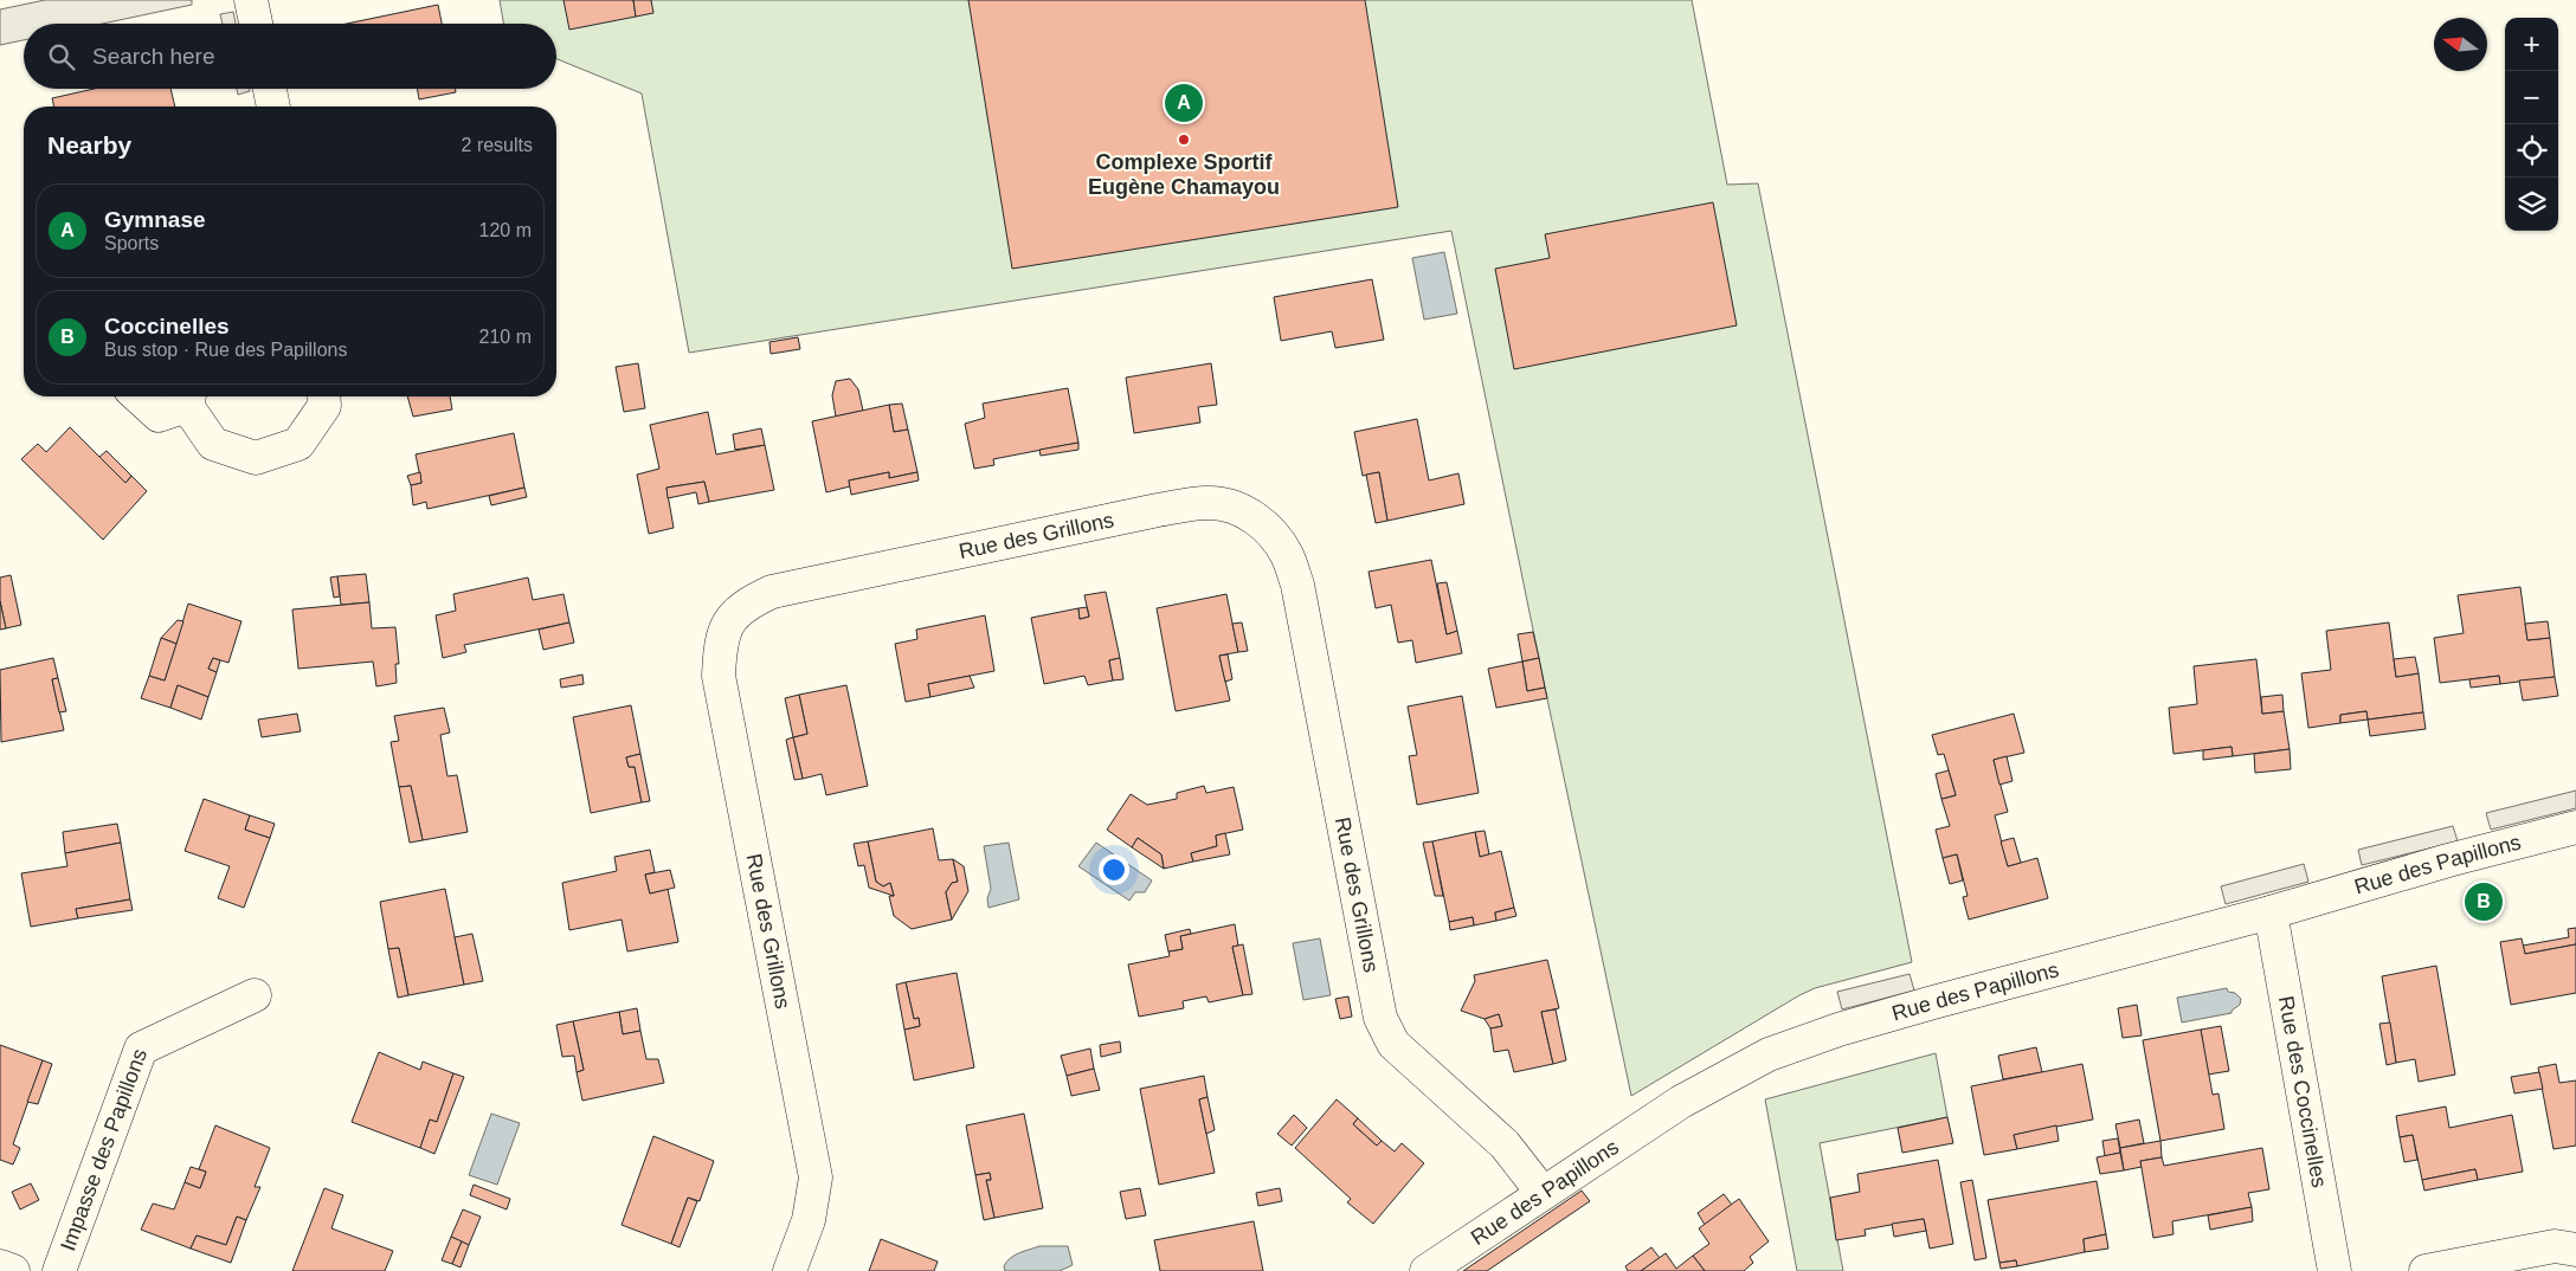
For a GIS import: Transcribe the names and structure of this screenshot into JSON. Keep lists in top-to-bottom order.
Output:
{
  "streets": {
    "street": [
      "Rue des Grillons",
      "Rue des Papillons",
      "Rue des Coccinelles",
      "Impasse des Papillons"
    ]
  },
  "crossings": [
    ["Rue des Grillons", "Rue des Papillons"],
    ["Rue des Papillons", "Rue des Coccinelles"]
  ],
  "places": ["Complexe Sportif Eugène Chamayou"],
  "north": "left",
  "page": {
    "map_buttons": ["+", "−"],
    "search": "Search here",
    "pins": ["A", "B"],
    "heading": ["Nearby", "2 results"],
    "list": [
      {
        "mark": "A",
        "name": "Gymnase",
        "note": "Sports",
        "value": "120 m"
      },
      {
        "mark": "B",
        "name": "Coccinelles",
        "note": "Bus stop · Rue des Papillons",
        "value": "210 m"
      }
    ]
  }
}
